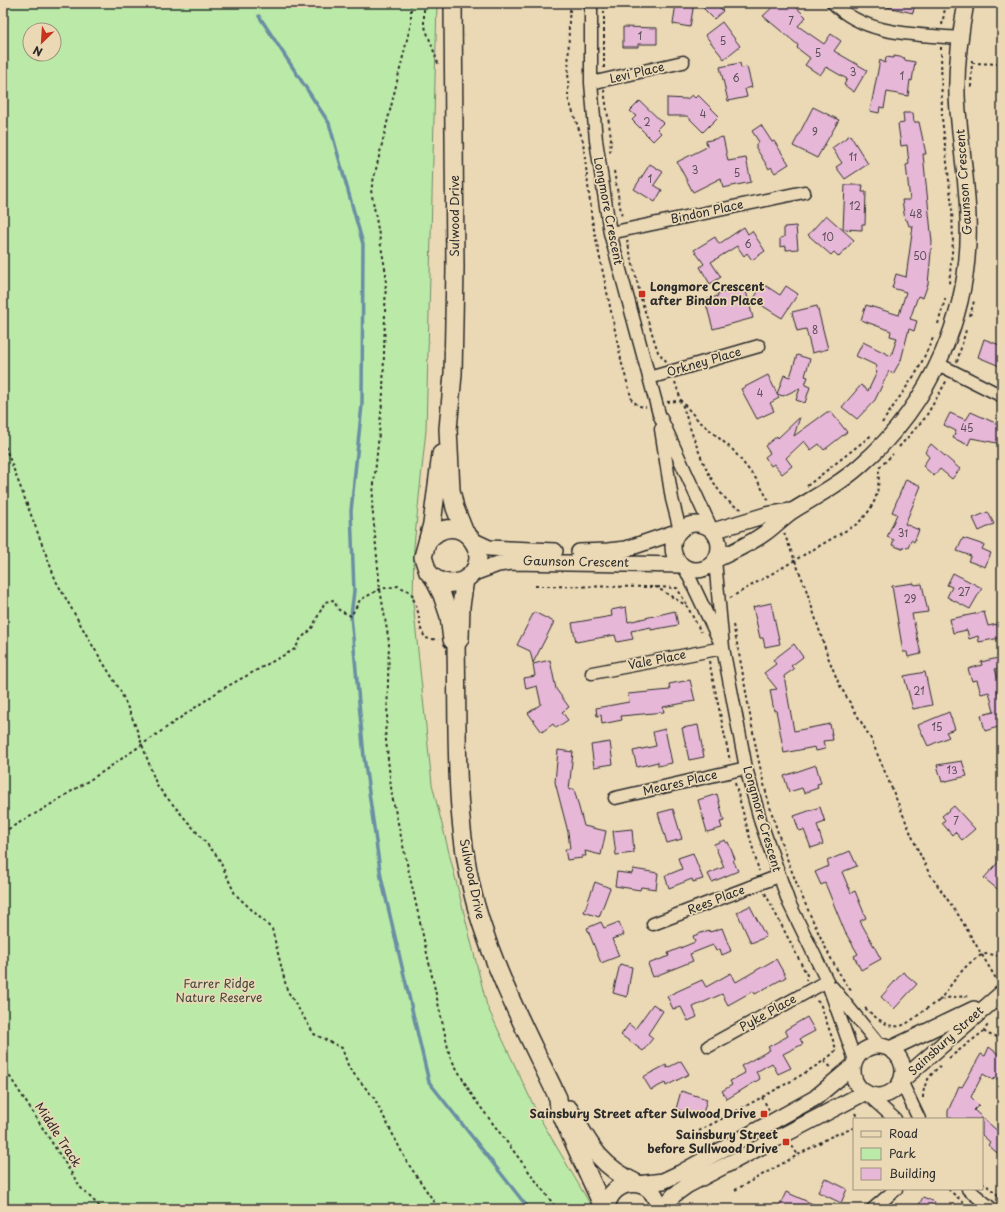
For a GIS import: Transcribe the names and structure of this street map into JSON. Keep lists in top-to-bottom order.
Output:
{
  "streets": {
    "main road": ["Sulwood Drive"],
    "street": [
      "Levi Place",
      "Gaunson Crescent",
      "Longmore Crescent",
      "Bindon Place",
      "Orkney Place",
      "Vale Place",
      "Meares Place",
      "Rees Place",
      "Pyke Place",
      "Sainsbury Street"
    ],
    "path": ["Middle Track"]
  },
  "crossings": [
    ["Levi Place", "Longmore Crescent"],
    ["Gaunson Crescent", "Longmore Crescent"],
    ["Gaunson Crescent", "Sulwood Drive"],
    ["Longmore Crescent", "Bindon Place"],
    ["Longmore Crescent", "Orkney Place"],
    ["Longmore Crescent", "Vale Place"],
    ["Longmore Crescent", "Meares Place"],
    ["Longmore Crescent", "Rees Place"],
    ["Longmore Crescent", "Pyke Place"],
    ["Longmore Crescent", "Sainsbury Street"]
  ],
  "parks": ["Farrer Ridge Nature Reserve"],
  "places": {
    "transit": ["Longmore Crescent after Bindon Place", "Sainsbury Street after Sulwood Drive", "Sainsbury Street before Sullwood Drive"]
  },
  "house_numbers": [
    "7",
    "1",
    "5",
    "5",
    "3",
    "1",
    "6",
    "4",
    "2",
    "9",
    "11",
    "3",
    "5",
    "1",
    "12",
    "48",
    "10",
    "6",
    "50",
    "8",
    "4",
    "45",
    "31",
    "27",
    "29",
    "21",
    "15",
    "13",
    "7"
  ],
  "legend": ["Road", "Park", "Building"],
  "north": "bottom left"
}
